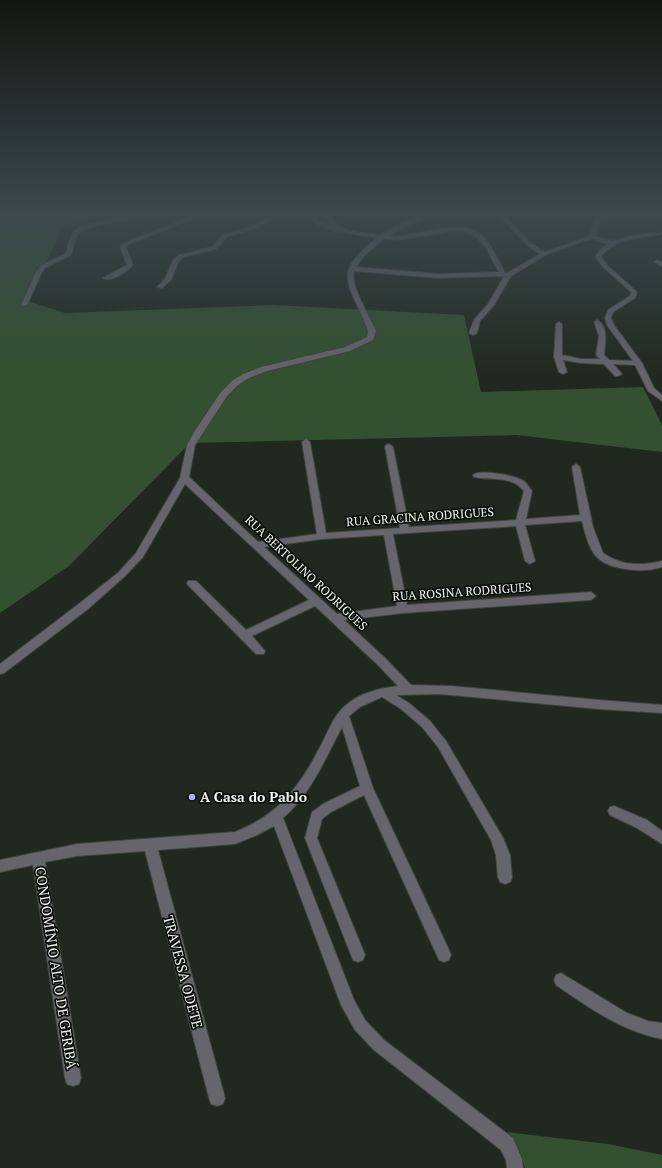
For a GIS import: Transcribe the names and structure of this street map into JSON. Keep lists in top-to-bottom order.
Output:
{
  "streets": {
    "street": [
      "RUA GRACINA RODRIGUES",
      "RUA BERTOLINO RODRIGUES",
      "RUA ROSINA RODRIGUES",
      "CONDOMÍNIO ALTO DE GERIBÁ",
      "TRAVESSA ODETE"
    ]
  },
  "crossings": [
    ["RUA GRACINA RODRIGUES", "RUA BERTOLINO RODRIGUES"],
    ["RUA BERTOLINO RODRIGUES", "RUA ROSINA RODRIGUES"]
  ],
  "places": ["A Casa do Pablo"]
}
